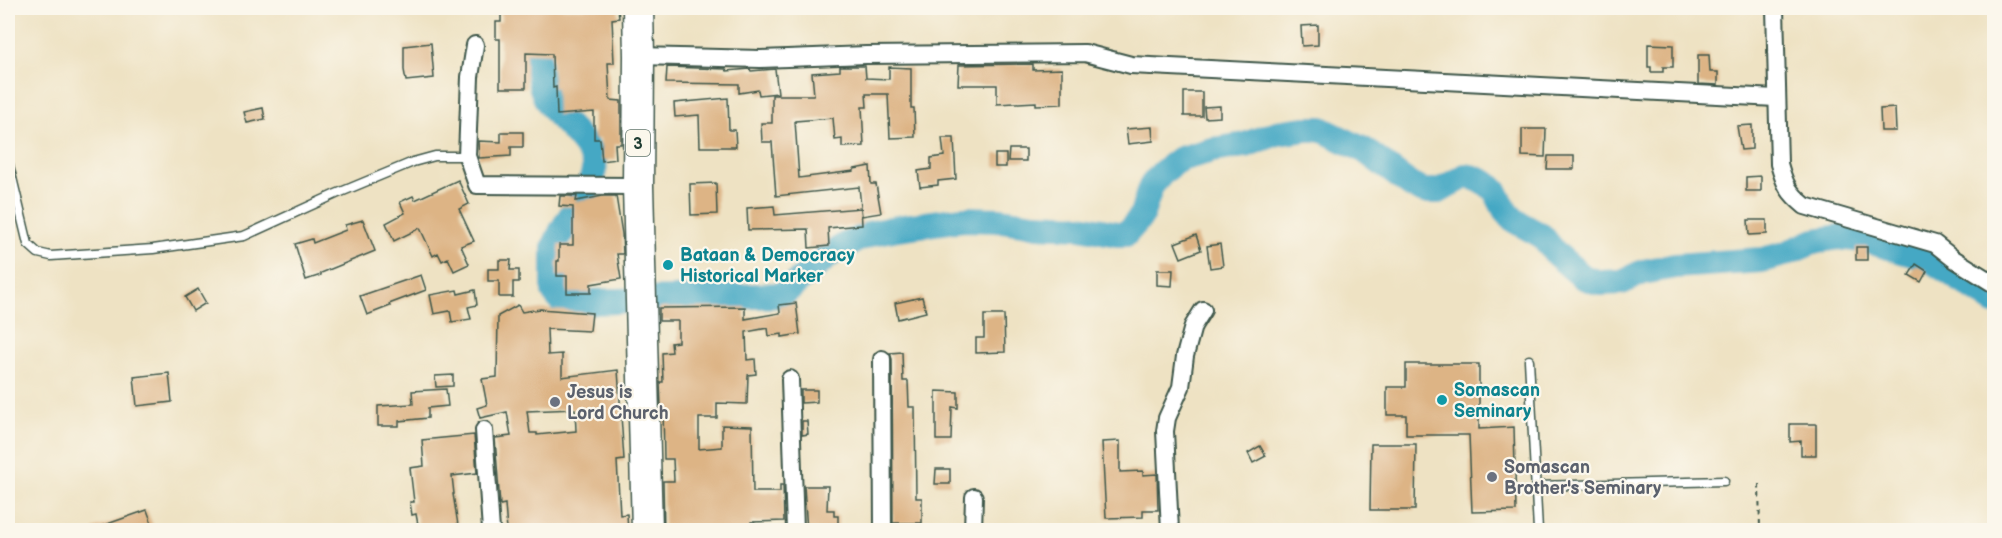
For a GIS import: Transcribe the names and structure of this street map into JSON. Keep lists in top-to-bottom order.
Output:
{
  "streets": {
    "highway": ["3"]
  },
  "places": [
    "Bataan & Democracy Historical Marker",
    "Somascan Seminary",
    "Jesus is Lord Church",
    "Somascan Brother's Seminary"
  ]
}
